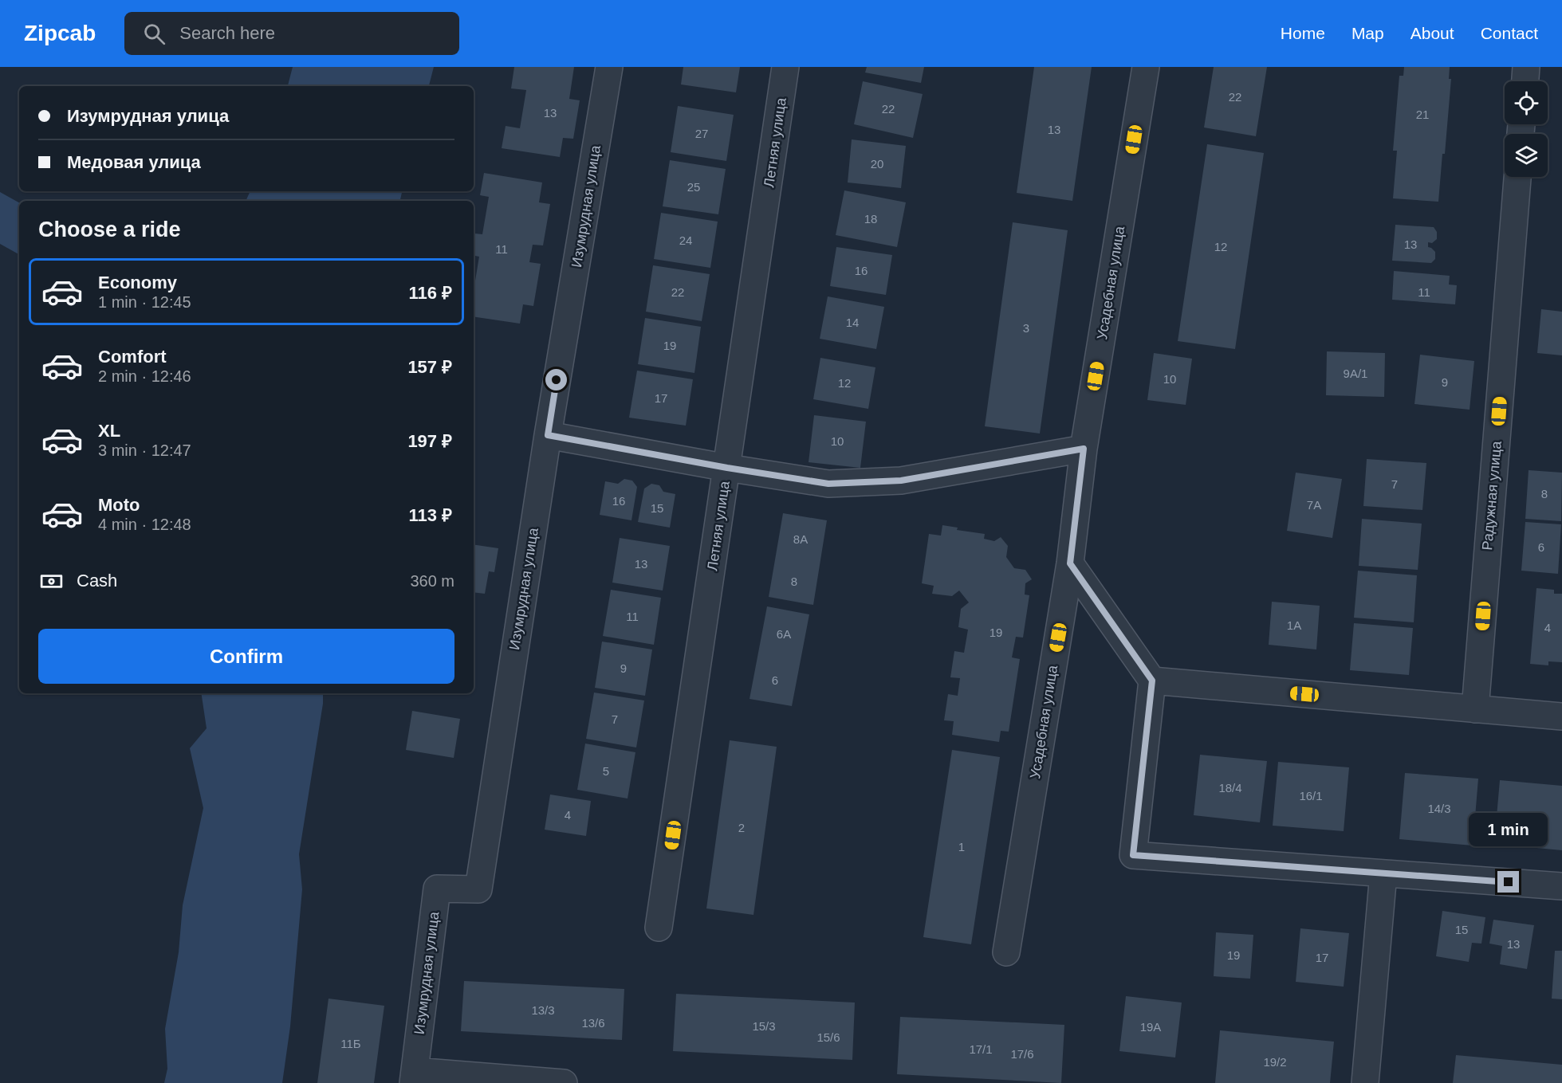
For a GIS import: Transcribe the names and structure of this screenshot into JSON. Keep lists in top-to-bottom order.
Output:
{
  "streets": {
    "street": [
      "Летняя улица",
      "Изумрудная улица",
      "Усадебная улица",
      "Радужная улица"
    ]
  },
  "house_numbers": [
    "22",
    "22",
    "13",
    "21",
    "13",
    "27",
    "20",
    "25",
    "18",
    "24",
    "13",
    "12",
    "11",
    "16",
    "22",
    "11",
    "14",
    "3",
    "19",
    "9А/1",
    "10",
    "9",
    "12",
    "17",
    "10",
    "7",
    "8",
    "16",
    "7А",
    "15",
    "8А",
    "6",
    "13",
    "8",
    "11",
    "1А",
    "4",
    "19",
    "6А",
    "9",
    "6",
    "7",
    "5",
    "18/4",
    "16/1",
    "14/3",
    "4",
    "2",
    "1",
    "15",
    "13",
    "19",
    "17",
    "13/3",
    "13/6",
    "15/3",
    "19А",
    "15/6",
    "11Б",
    "17/1",
    "17/6",
    "19/2"
  ],
  "page": {
    "header": "Zipcab",
    "search": "Search here",
    "nav": [
      "Home",
      "Map",
      "About",
      "Contact"
    ],
    "banner": ["Изумрудная улица", "Медовая улица"],
    "heading": "Choose a ride",
    "list": [
      {
        "name": "Economy",
        "note": "1 min · 12:45",
        "value": "116 ₽"
      },
      {
        "name": "Comfort",
        "note": "2 min · 12:46",
        "value": "157 ₽"
      },
      {
        "name": "XL",
        "note": "3 min · 12:47",
        "value": "197 ₽"
      },
      {
        "name": "Moto",
        "note": "4 min · 12:48",
        "value": "113 ₽"
      }
    ],
    "pay": ["Cash", "360 m"],
    "buttons": "Confirm",
    "bubble": "1 min"
  }
}
